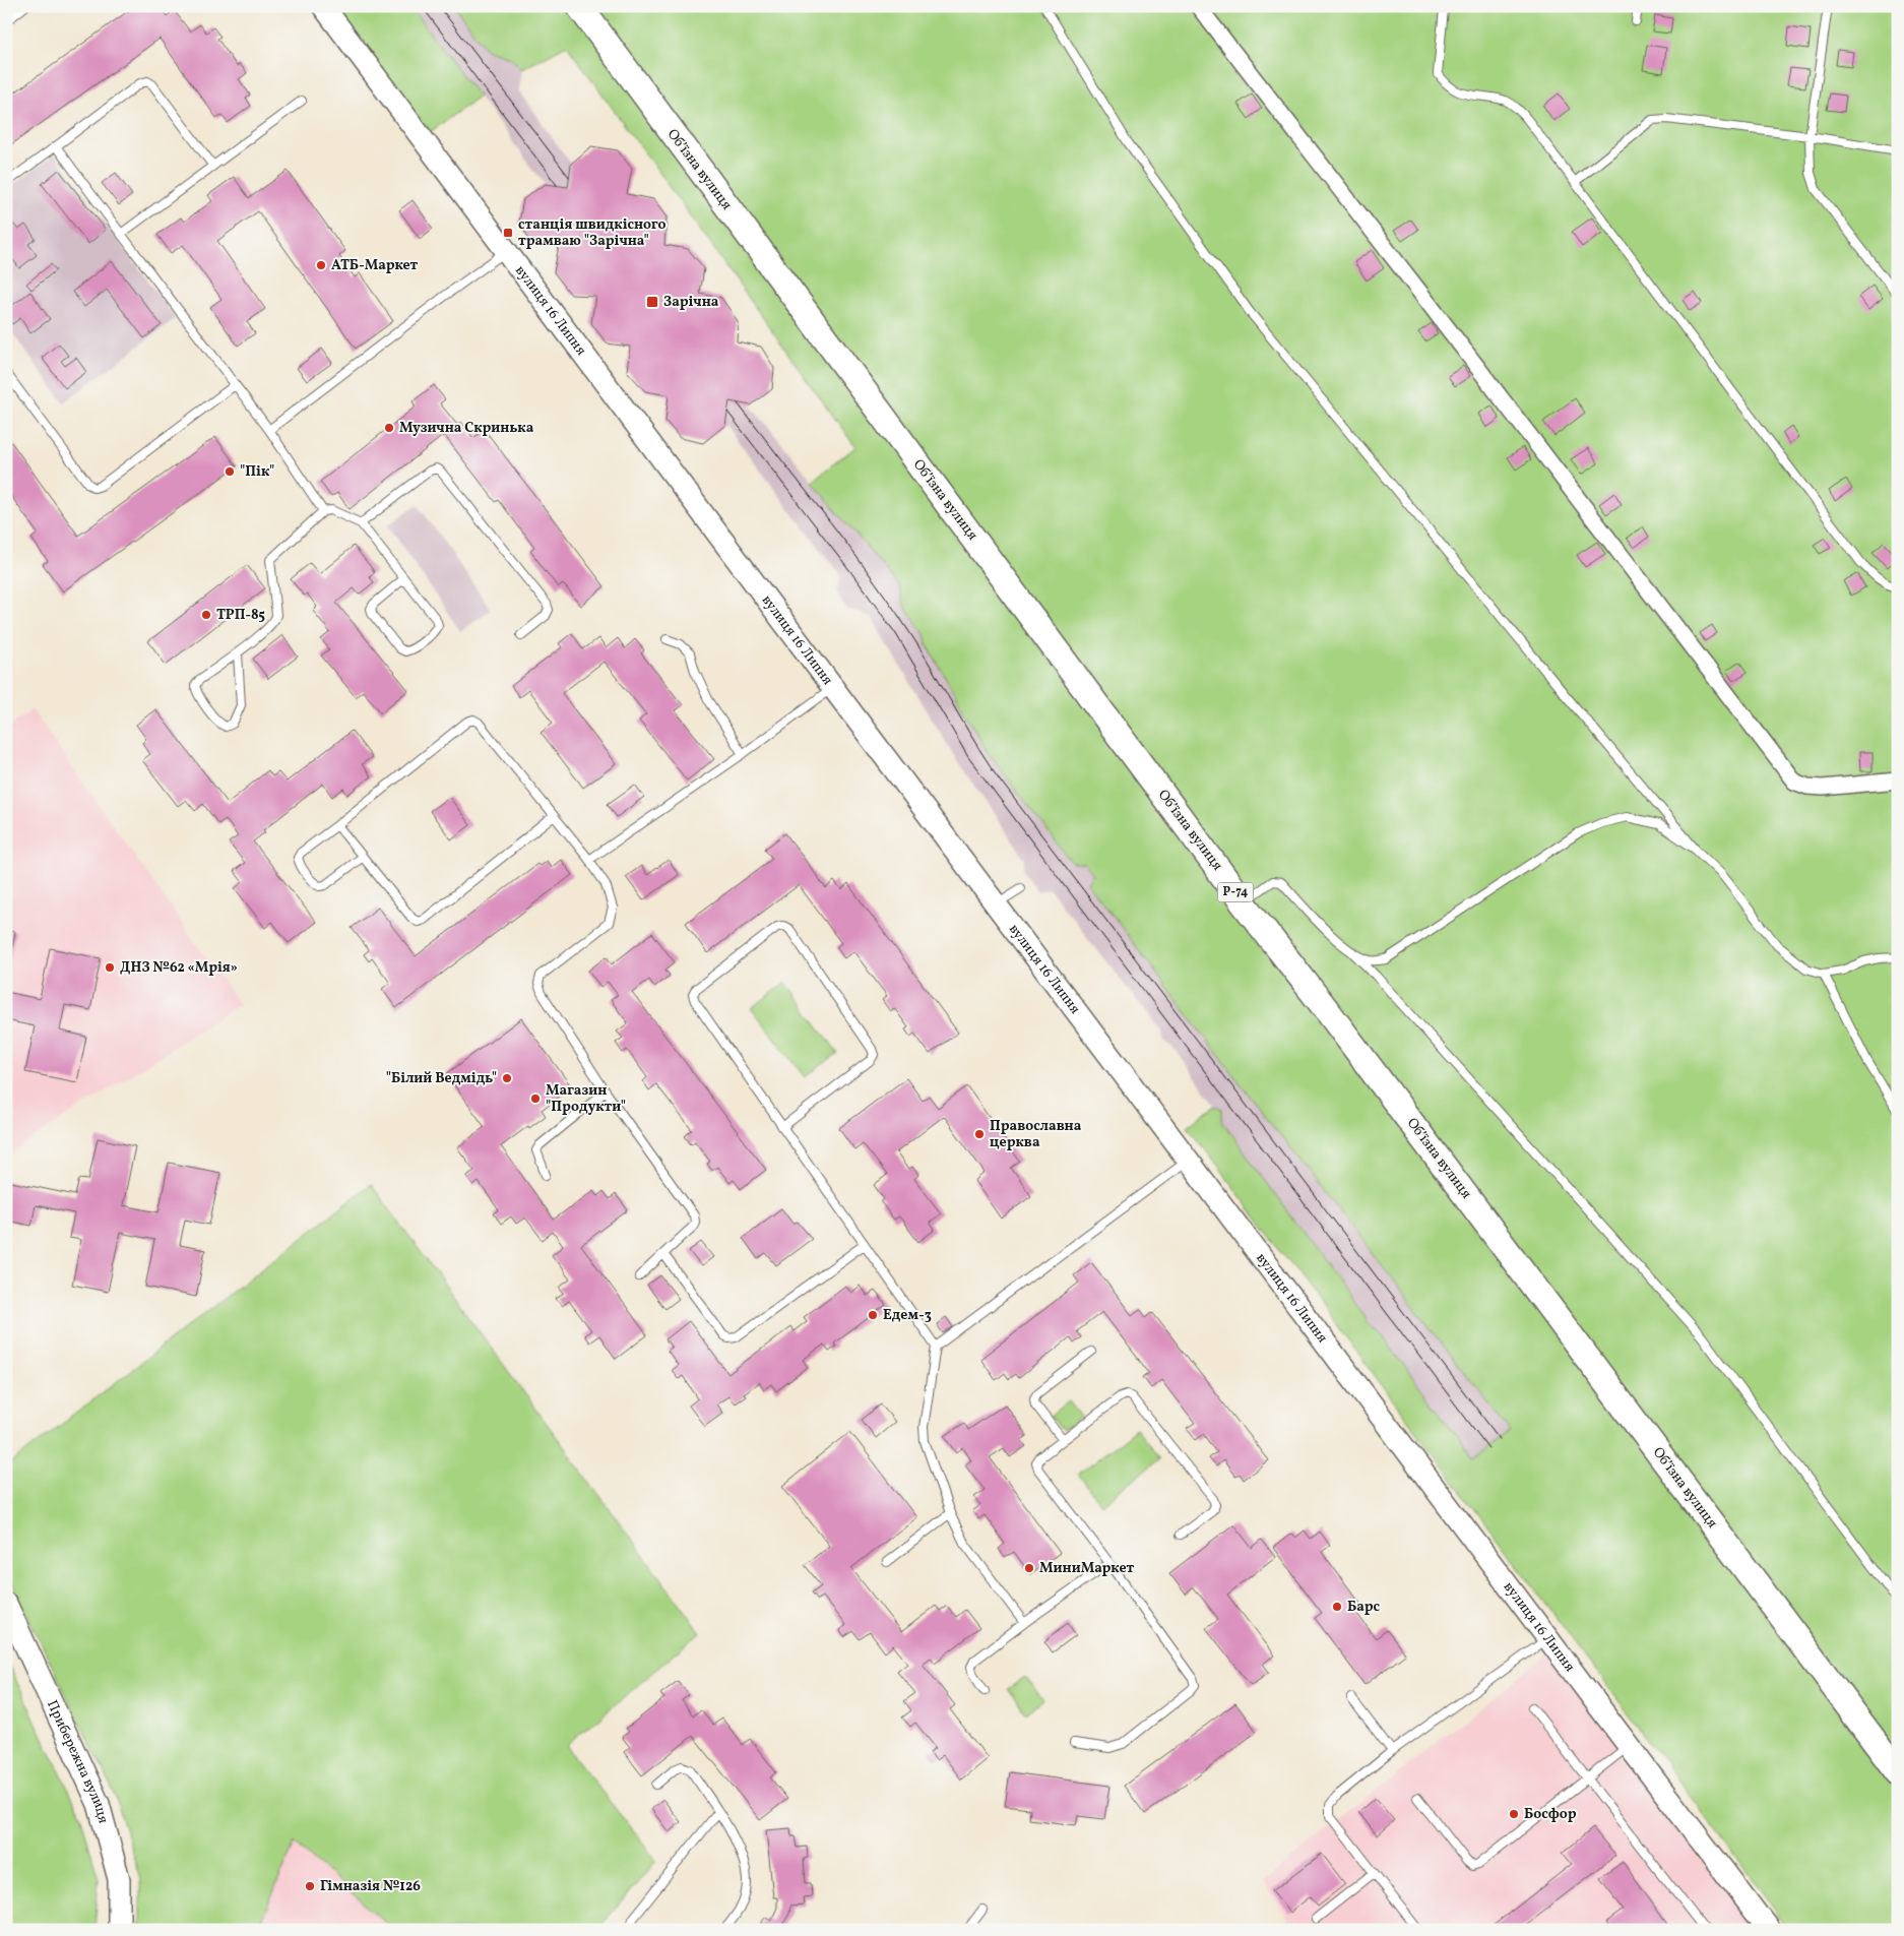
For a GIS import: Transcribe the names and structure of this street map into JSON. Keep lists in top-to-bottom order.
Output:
{
  "streets": {
    "main road": ["Обʼїзна вулиця", "Р-74"],
    "street": ["вулиця 16 Липня", "Прибережна вулиця"]
  },
  "places": {
    "transit": ["станція швидкісного трамваю \"Зарічна\"", "Зарічна"],
    "other": [
      "АТБ-Маркет",
      "Музична Скринька",
      "\"Пік\"",
      "ТРП-85",
      "ДНЗ №62 «Мрія»",
      "\"Білий Ведмідь\"",
      "Магазин \"Продукти\"",
      "Православна церква",
      "Едем-3",
      "МиниМаркет",
      "Барс",
      "Босфор",
      "Гімназія №126"
    ]
  }
}
